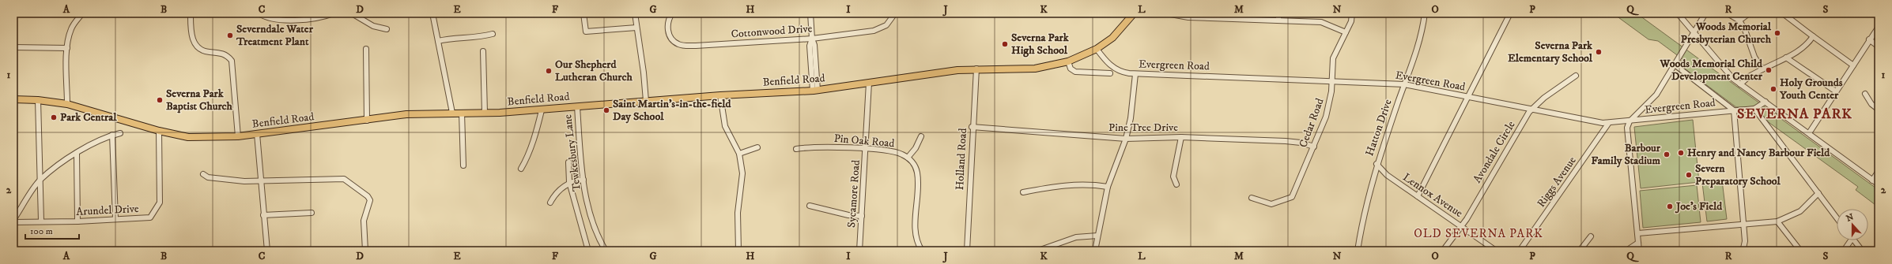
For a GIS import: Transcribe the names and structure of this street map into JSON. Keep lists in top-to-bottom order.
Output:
{
  "streets": {
    "main road": ["Benfield Road"],
    "street": [
      "Cottonwood Drive",
      "Evergreen Road",
      "Cedar Road",
      "Pine Tree Drive",
      "Hatton Drive",
      "Pin Oak Road",
      "Avondale Circle",
      "Tewkesbury Lane",
      "Holland Road",
      "Riggs Avenue",
      "Sycamore Road",
      "Lennox Avenue",
      "Arundel Drive"
    ]
  },
  "crossings": [
    ["Evergreen Road", "Benfield Road"],
    ["Evergreen Road", "Cedar Road"],
    ["Evergreen Road", "Hatton Drive"],
    ["Evergreen Road", "Avondale Circle"],
    ["Evergreen Road", "Riggs Avenue"],
    ["Benfield Road", "Tewkesbury Lane"],
    ["Benfield Road", "Holland Road"],
    ["Benfield Road", "Sycamore Road"],
    ["Benfield Road", "Arundel Drive"],
    ["Cedar Road", "Pine Tree Drive"],
    ["Pine Tree Drive", "Holland Road"],
    ["Hatton Drive", "Lennox Avenue"],
    ["Pin Oak Road", "Sycamore Road"],
    ["Avondale Circle", "Lennox Avenue"]
  ],
  "districts": ["SEVERNA PARK", "OLD SEVERNA PARK"],
  "places": [
    "Woods Memorial Presbyterian Church",
    "Severndale Water Treatment Plant",
    "Severna Park High School",
    "Severna Park Elementary School",
    "Woods Memorial Child Development Center",
    "Our Shepherd Lutheran Church",
    "Holy Grounds Youth Center",
    "Severna Park Baptist Church",
    "Saint Martin's-in-the-field Day School",
    "Park Central",
    "Henry and Nancy Barbour Field",
    "Barbour Family Stadium",
    "Severn Preparatory School",
    "Joe's Field"
  ],
  "scale_bar": "100 m",
  "north": "top",
  "grid": {
    "columns": [
      "A",
      "B",
      "C",
      "D",
      "E",
      "F",
      "G",
      "H",
      "I",
      "J",
      "K",
      "L",
      "M",
      "N",
      "O",
      "P",
      "Q",
      "R",
      "S"
    ],
    "rows": ["1", "2"]
  }
}
